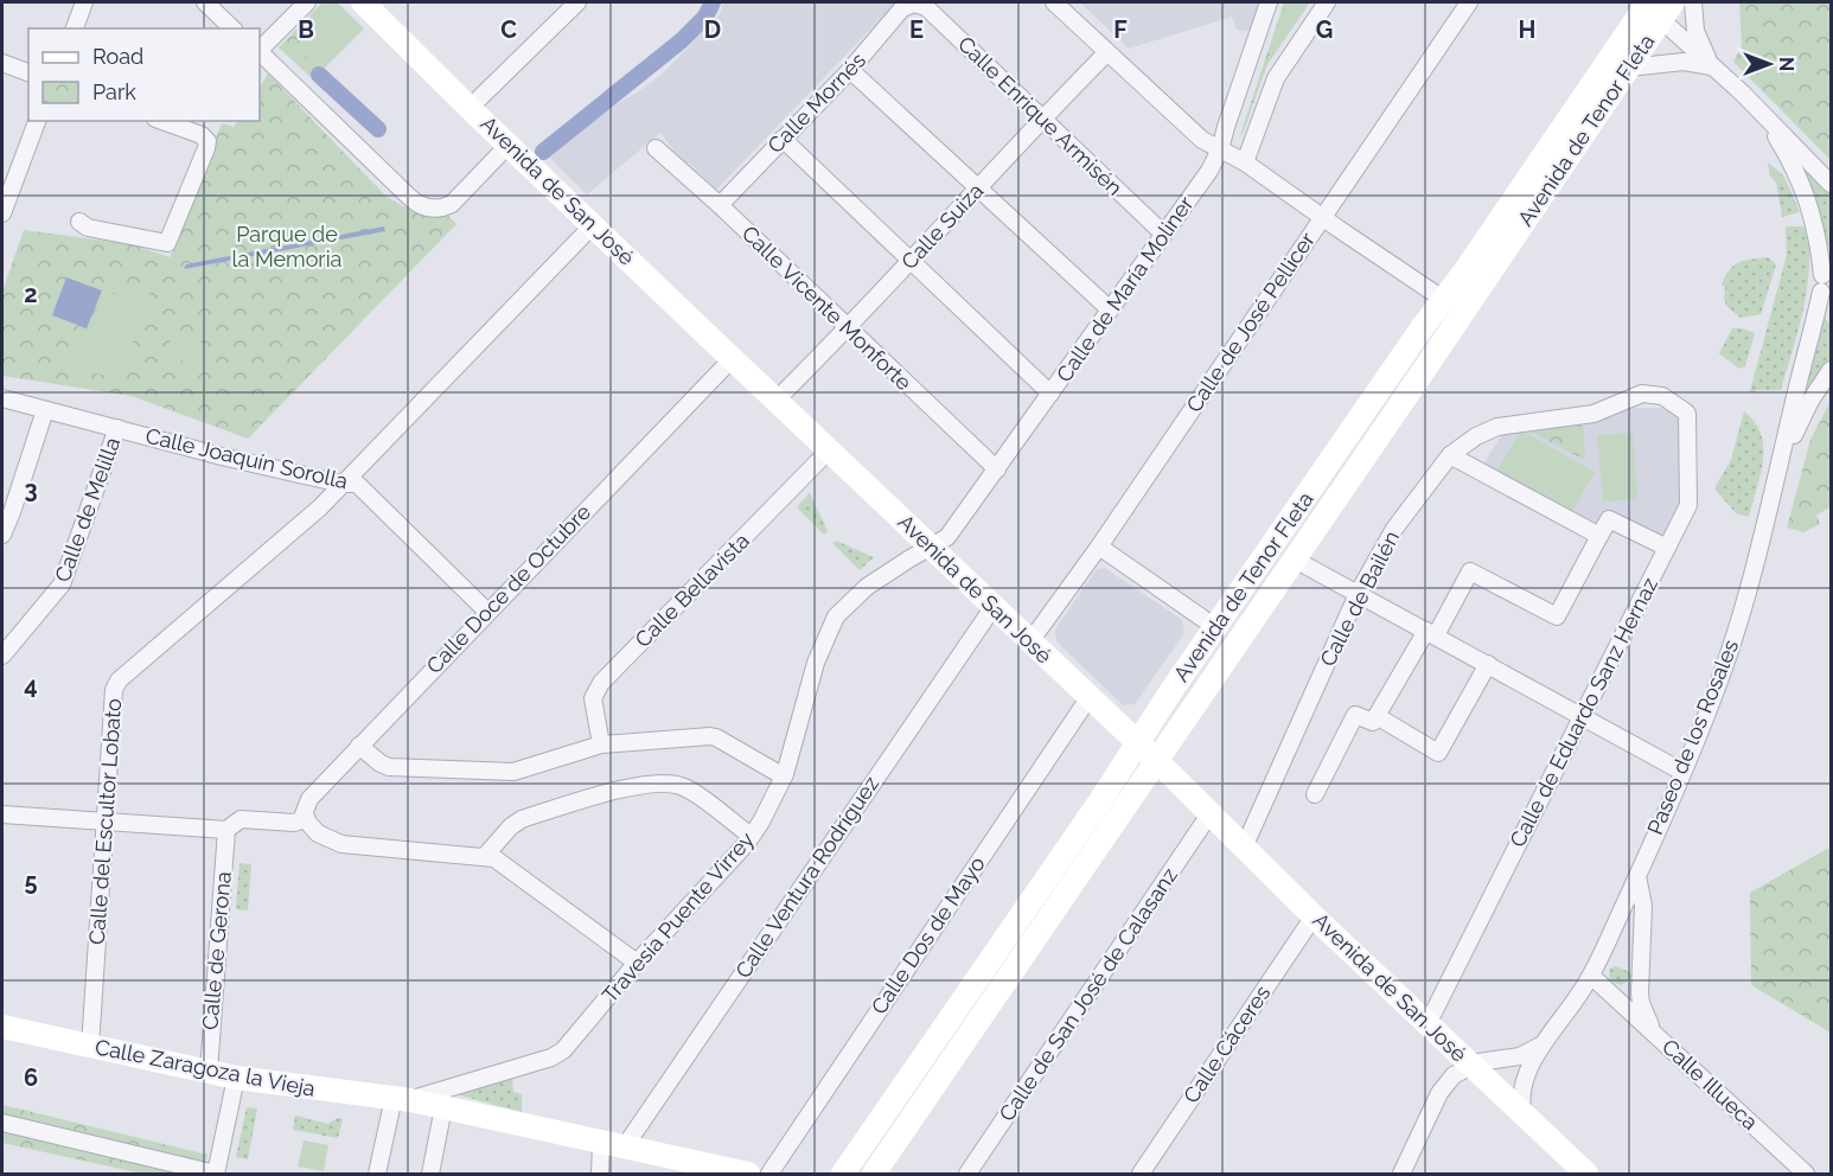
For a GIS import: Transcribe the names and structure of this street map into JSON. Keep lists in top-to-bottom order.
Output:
{
  "streets": {
    "main road": ["Avenida de Tenor Fleta", "Avenida de San José", "Calle Zaragoza la Vieja"],
    "street": [
      "Calle Mornés",
      "Calle Enrique Armisén",
      "Calle Suiza",
      "Calle de María Moliner",
      "Calle Vicente Monforte",
      "Calle de José Pellicer",
      "Calle Joaquín Sorolla",
      "Calle de Melilla",
      "Calle Doce de Octubre",
      "Calle Bellavista",
      "Calle de Bailén",
      "Calle de Eduardo Sanz Hernaz",
      "Paseo de los Rosales",
      "Calle del Escultor Lobato",
      "Calle Ventura Rodríguez",
      "Travesía Puente Virrey",
      "Calle Dos de Mayo",
      "Calle de Gerona",
      "Calle de San José de Calasanz",
      "Calle Cáceres",
      "Calle Illueca"
    ]
  },
  "crossings": [
    ["Calle Mornés", "Calle Enrique Armisén"],
    ["Calle Mornés", "Calle Vicente Monforte"],
    ["Calle Enrique Armisén", "Calle Suiza"],
    ["Calle Enrique Armisén", "Calle de María Moliner"],
    ["Avenida de Tenor Fleta", "Avenida de San José"],
    ["Avenida de San José", "Calle Suiza"],
    ["Avenida de San José", "Calle de María Moliner"],
    ["Avenida de San José", "Calle de José Pellicer"],
    ["Avenida de San José", "Calle Doce de Octubre"],
    ["Avenida de San José", "Calle Bellavista"],
    ["Avenida de San José", "Calle de Bailén"],
    ["Avenida de San José", "Calle de Eduardo Sanz Hernaz"],
    ["Avenida de San José", "Paseo de los Rosales"],
    ["Avenida de San José", "Calle del Escultor Lobato"],
    ["Avenida de San José", "Calle Ventura Rodríguez"],
    ["Avenida de San José", "Travesía Puente Virrey"],
    ["Avenida de San José", "Calle Dos de Mayo"],
    ["Avenida de San José", "Calle de San José de Calasanz"],
    ["Avenida de San José", "Calle Cáceres"],
    ["Calle Suiza", "Calle Vicente Monforte"],
    ["Calle de María Moliner", "Calle Vicente Monforte"],
    ["Calle de María Moliner", "Travesía Puente Virrey"],
    ["Calle Joaquín Sorolla", "Calle de Melilla"],
    ["Calle Joaquín Sorolla", "Calle Doce de Octubre"],
    ["Calle Joaquín Sorolla", "Calle del Escultor Lobato"],
    ["Calle de Bailén", "Calle de Eduardo Sanz Hernaz"],
    ["Paseo de los Rosales", "Calle Illueca"],
    ["Calle del Escultor Lobato", "Calle Zaragoza la Vieja"],
    ["Calle Ventura Rodríguez", "Calle Zaragoza la Vieja"],
    ["Travesía Puente Virrey", "Calle Zaragoza la Vieja"],
    ["Calle de Gerona", "Calle Zaragoza la Vieja"]
  ],
  "parks": ["Parque de la Memoria"],
  "legend": ["Road", "Park"],
  "north": "right",
  "grid": {
    "columns": [
      "B",
      "C",
      "D",
      "E",
      "F",
      "G",
      "H"
    ],
    "rows": [
      "2",
      "3",
      "4",
      "5",
      "6"
    ]
  }
}
